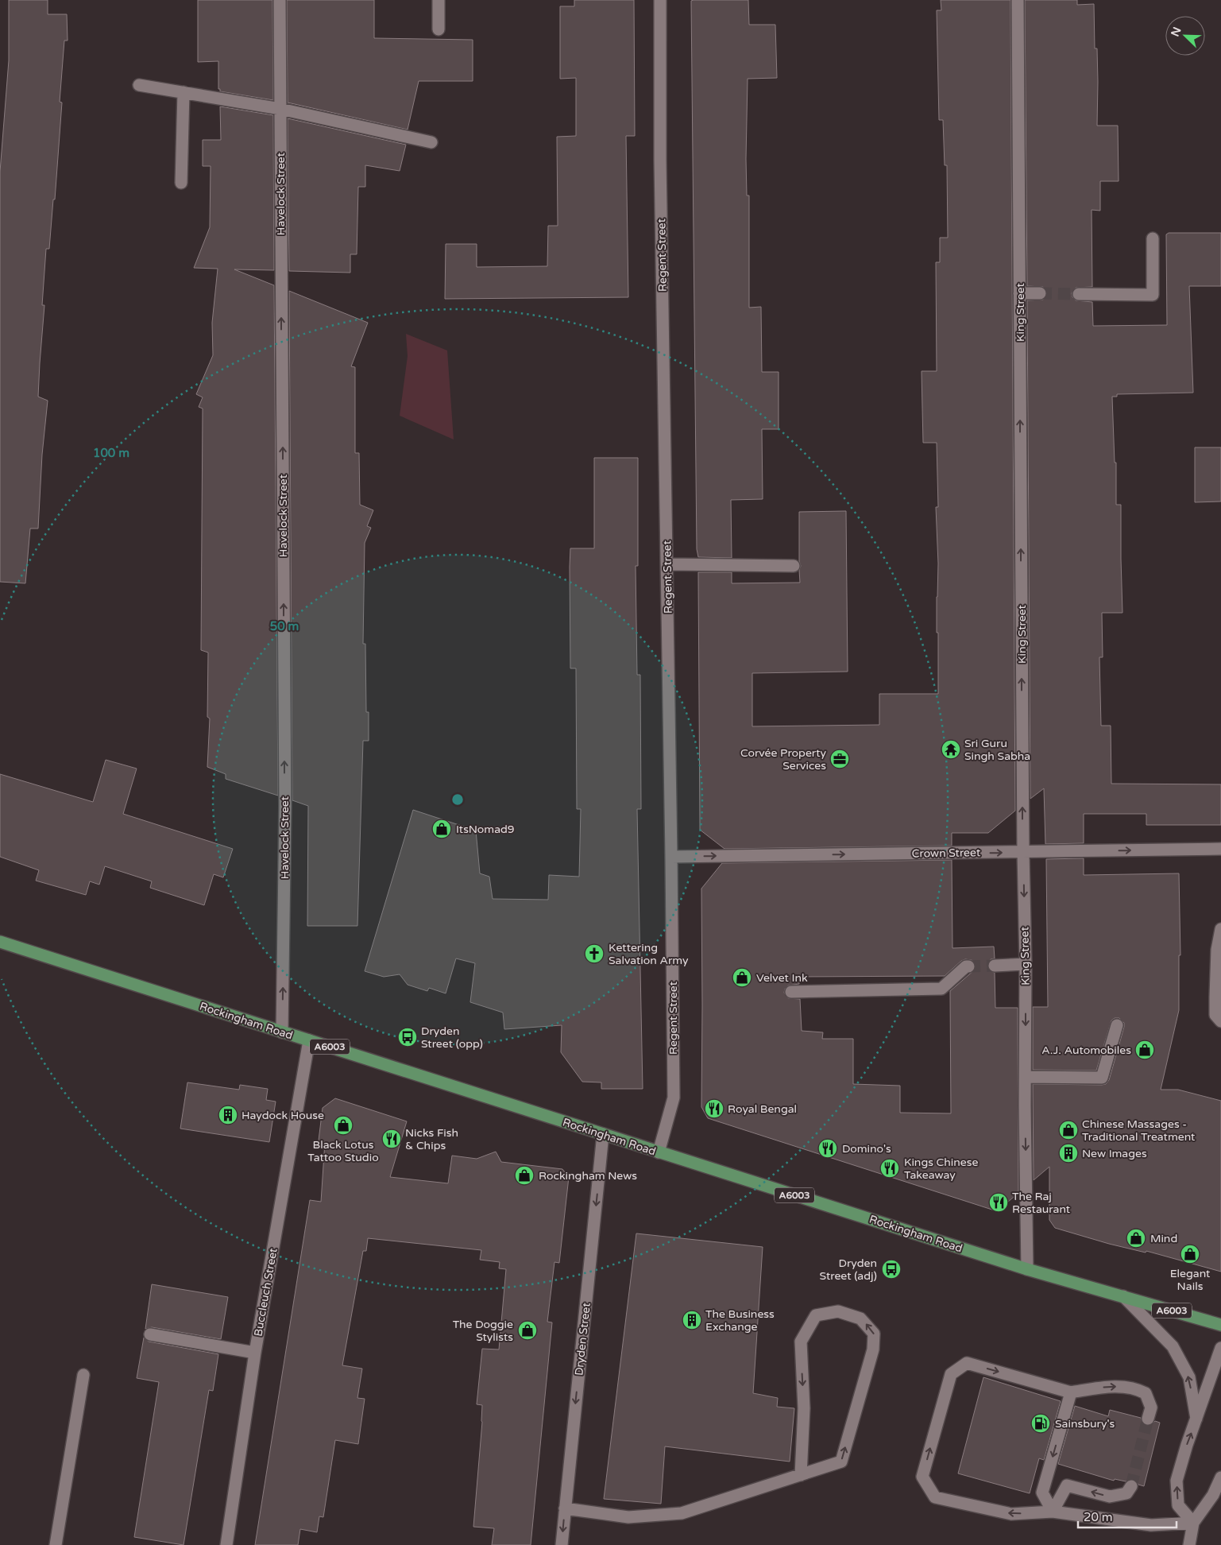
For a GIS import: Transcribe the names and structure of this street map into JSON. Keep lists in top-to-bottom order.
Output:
{
  "streets": {
    "main road": ["Rockingham Road", "A6003"],
    "street": [
      "Havelock Street",
      "Regent Street",
      "King Street",
      "Crown Street",
      "Buccleuch Street",
      "Dryden Street"
    ]
  },
  "crossings": [
    ["Havelock Street", "Rockingham Road"],
    ["Regent Street", "Crown Street"],
    ["Regent Street", "Rockingham Road"],
    ["King Street", "Crown Street"],
    ["King Street", "Rockingham Road"],
    ["Rockingham Road", "Buccleuch Street"],
    ["Rockingham Road", "Dryden Street"]
  ],
  "one_way": ["Havelock Street", "Crown Street", "Dryden Street"],
  "places": {
    "temple": ["Sri Guru Singh Sabha"],
    "office": ["Corvée Property Services"],
    "shop": [
      "ItsNomad9",
      "Velvet Ink",
      "A.J. Automobiles",
      "Black Lotus Tattoo Studio",
      "Chinese Massages - Traditional Treatment",
      "Rockingham News",
      "Mind",
      "Elegant Nails",
      "The Doggie Stylists"
    ],
    "church": ["Kettering Salvation Army"],
    "bus stop": ["Dryden Street (opp)", "Dryden Street (adj)"],
    "restaurant": [
      "Royal Bengal",
      "Nicks Fish & Chips",
      "Domino's",
      "Kings Chinese Takeaway",
      "The Raj Restaurant"
    ],
    "building": ["Haydock House", "New Images", "The Business Exchange"],
    "fuel station": ["Sainsbury's"]
  },
  "scale_bar": "20 m",
  "north": "top left",
  "rings": ["100 m", "50 m"]
}
